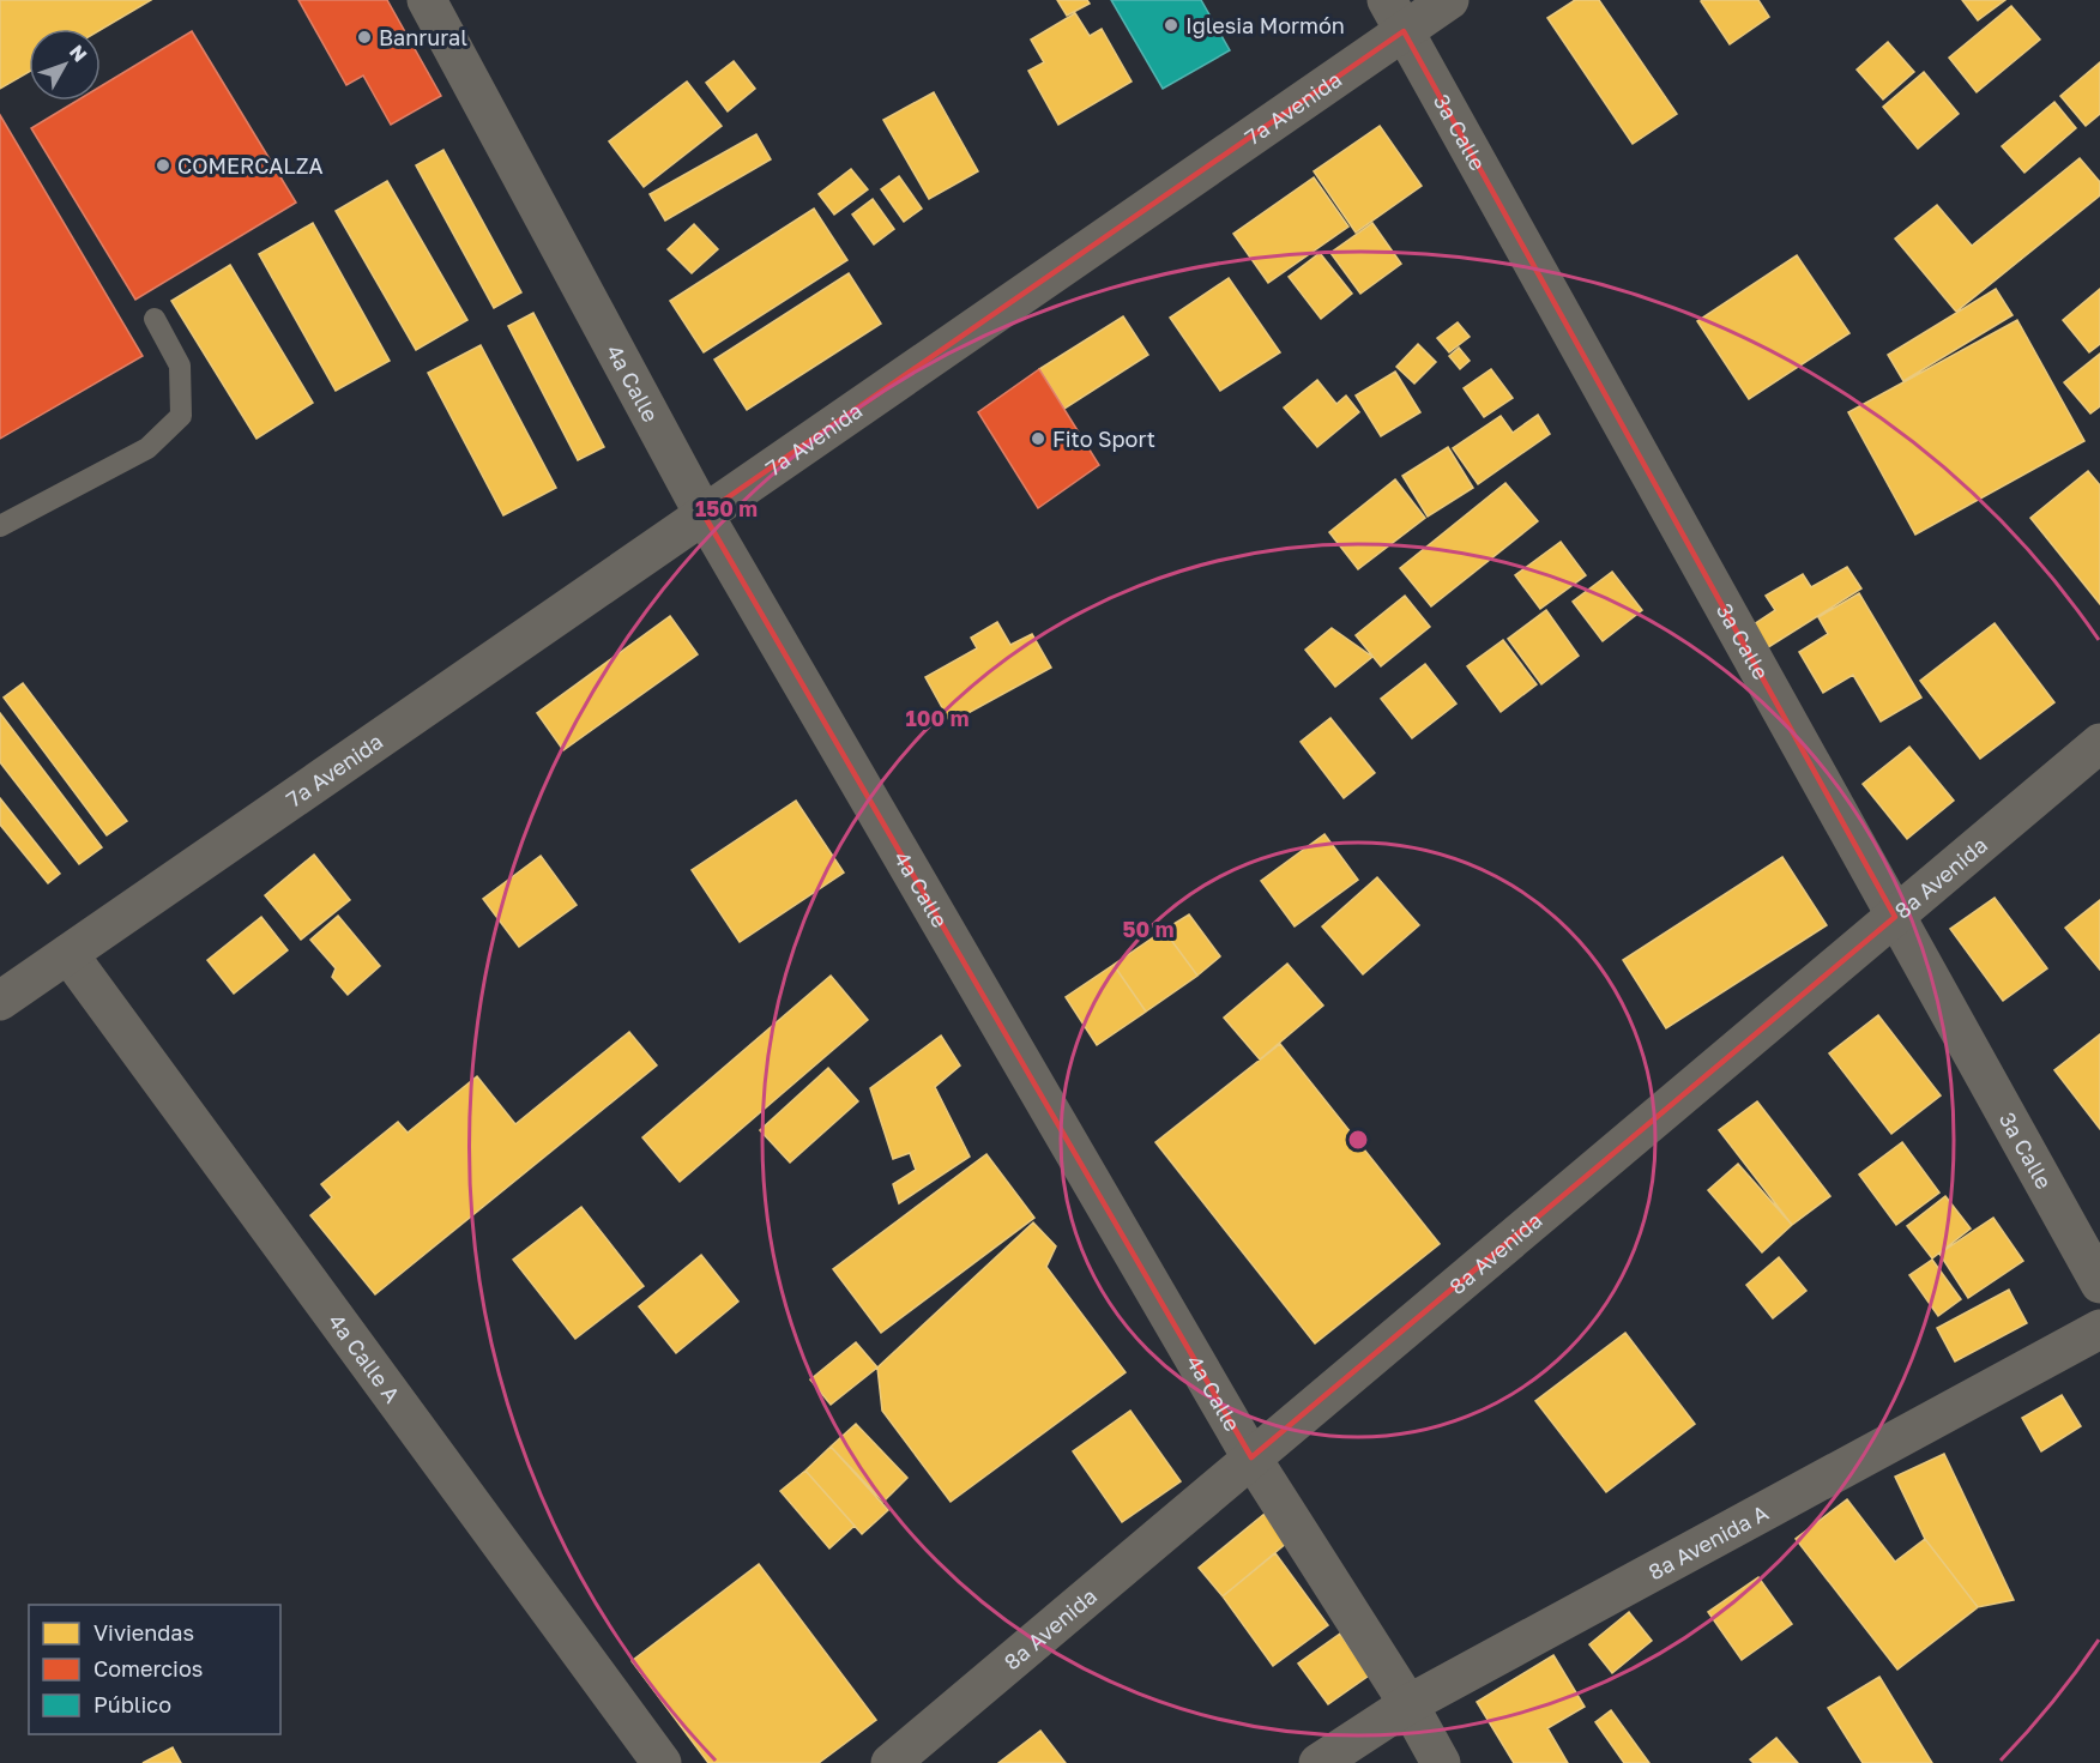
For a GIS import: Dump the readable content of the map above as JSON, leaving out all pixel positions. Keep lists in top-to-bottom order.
{
  "streets": {
    "street": [
      "7a Avenida",
      "3a Calle",
      "4a Calle",
      "8a Avenida",
      "4a Calle A",
      "8a Avenida A"
    ]
  },
  "crossings": [
    ["7a Avenida", "3a Calle"],
    ["7a Avenida", "4a Calle"],
    ["7a Avenida", "4a Calle A"],
    ["3a Calle", "8a Avenida"],
    ["4a Calle", "8a Avenida"],
    ["4a Calle", "8a Avenida A"]
  ],
  "places": [
    "Iglesia Mormón",
    "Banrural",
    "COMERCALZA",
    "Fito Sport"
  ],
  "legend": ["Viviendas", "Comercios", "Público"],
  "north": "top right",
  "rings": ["150 m", "100 m", "50 m"]
}
